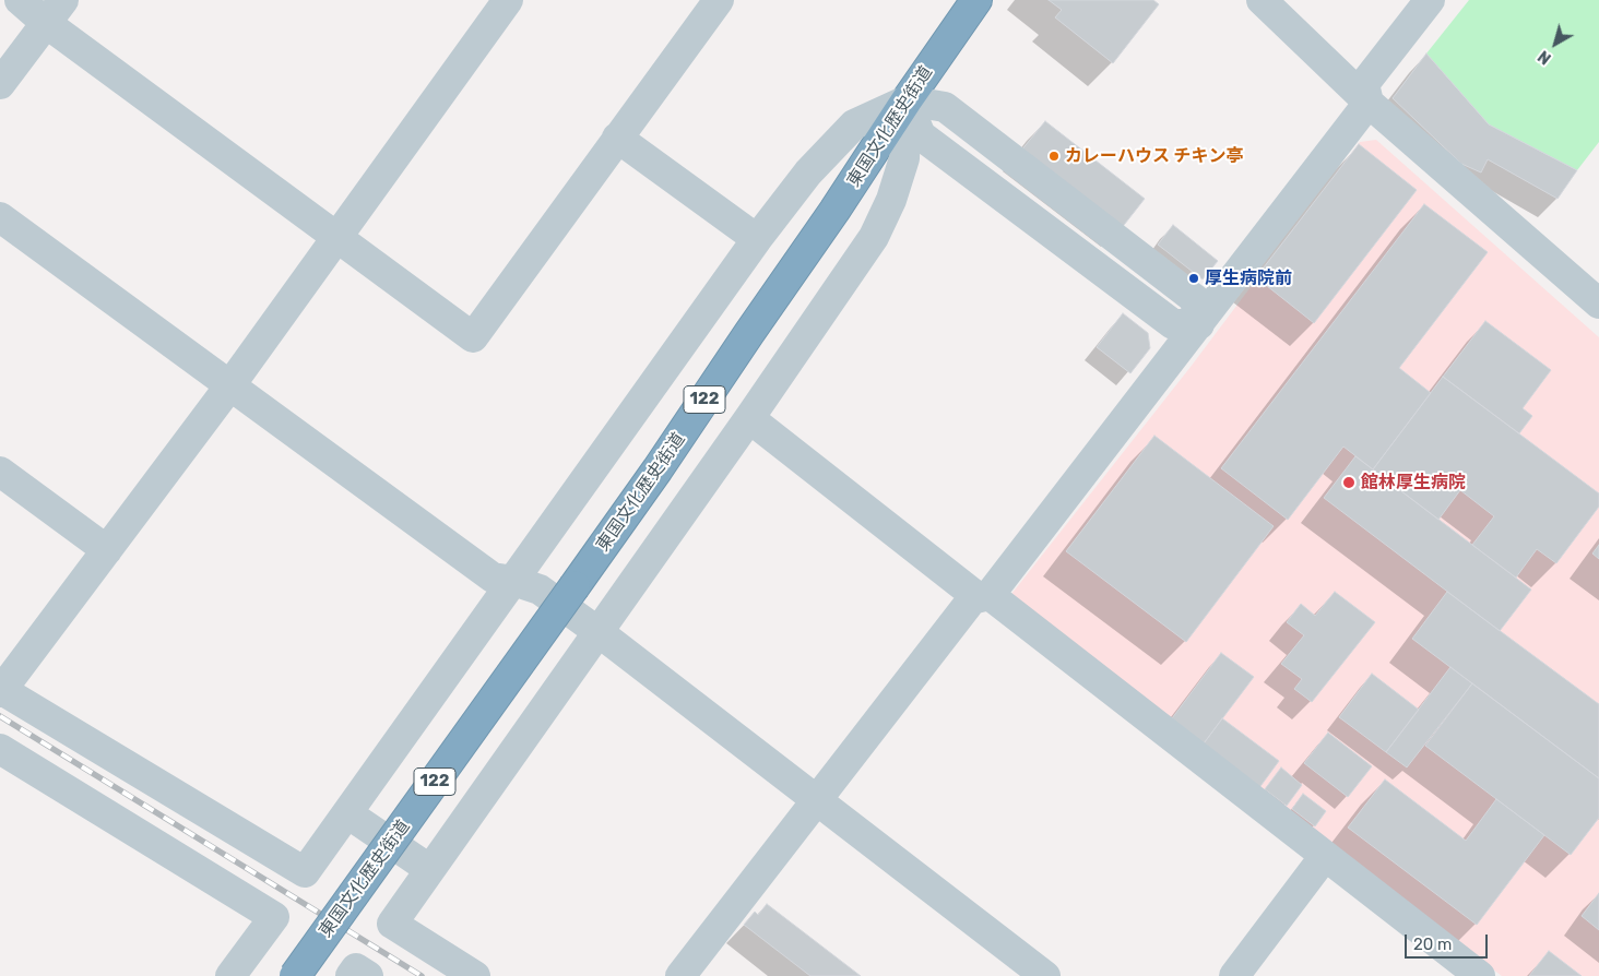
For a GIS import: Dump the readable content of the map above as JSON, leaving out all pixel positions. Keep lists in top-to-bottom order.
{
  "streets": {
    "highway": ["東国文化歴史街道", "122"]
  },
  "places": ["カレーハウス チキン亭", "厚生病院前", "館林厚生病院"],
  "scale_bar": "20 m",
  "north": "bottom left"
}
